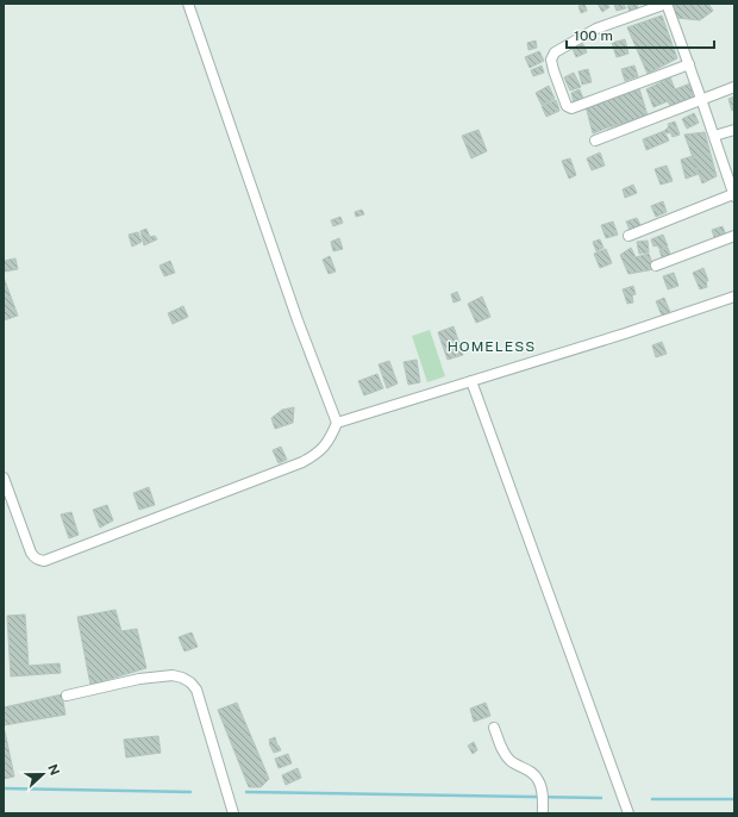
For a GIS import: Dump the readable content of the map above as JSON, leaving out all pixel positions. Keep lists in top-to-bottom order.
{
  "districts": ["HOMELESS"],
  "scale_bar": "100 m",
  "north": "right"
}
